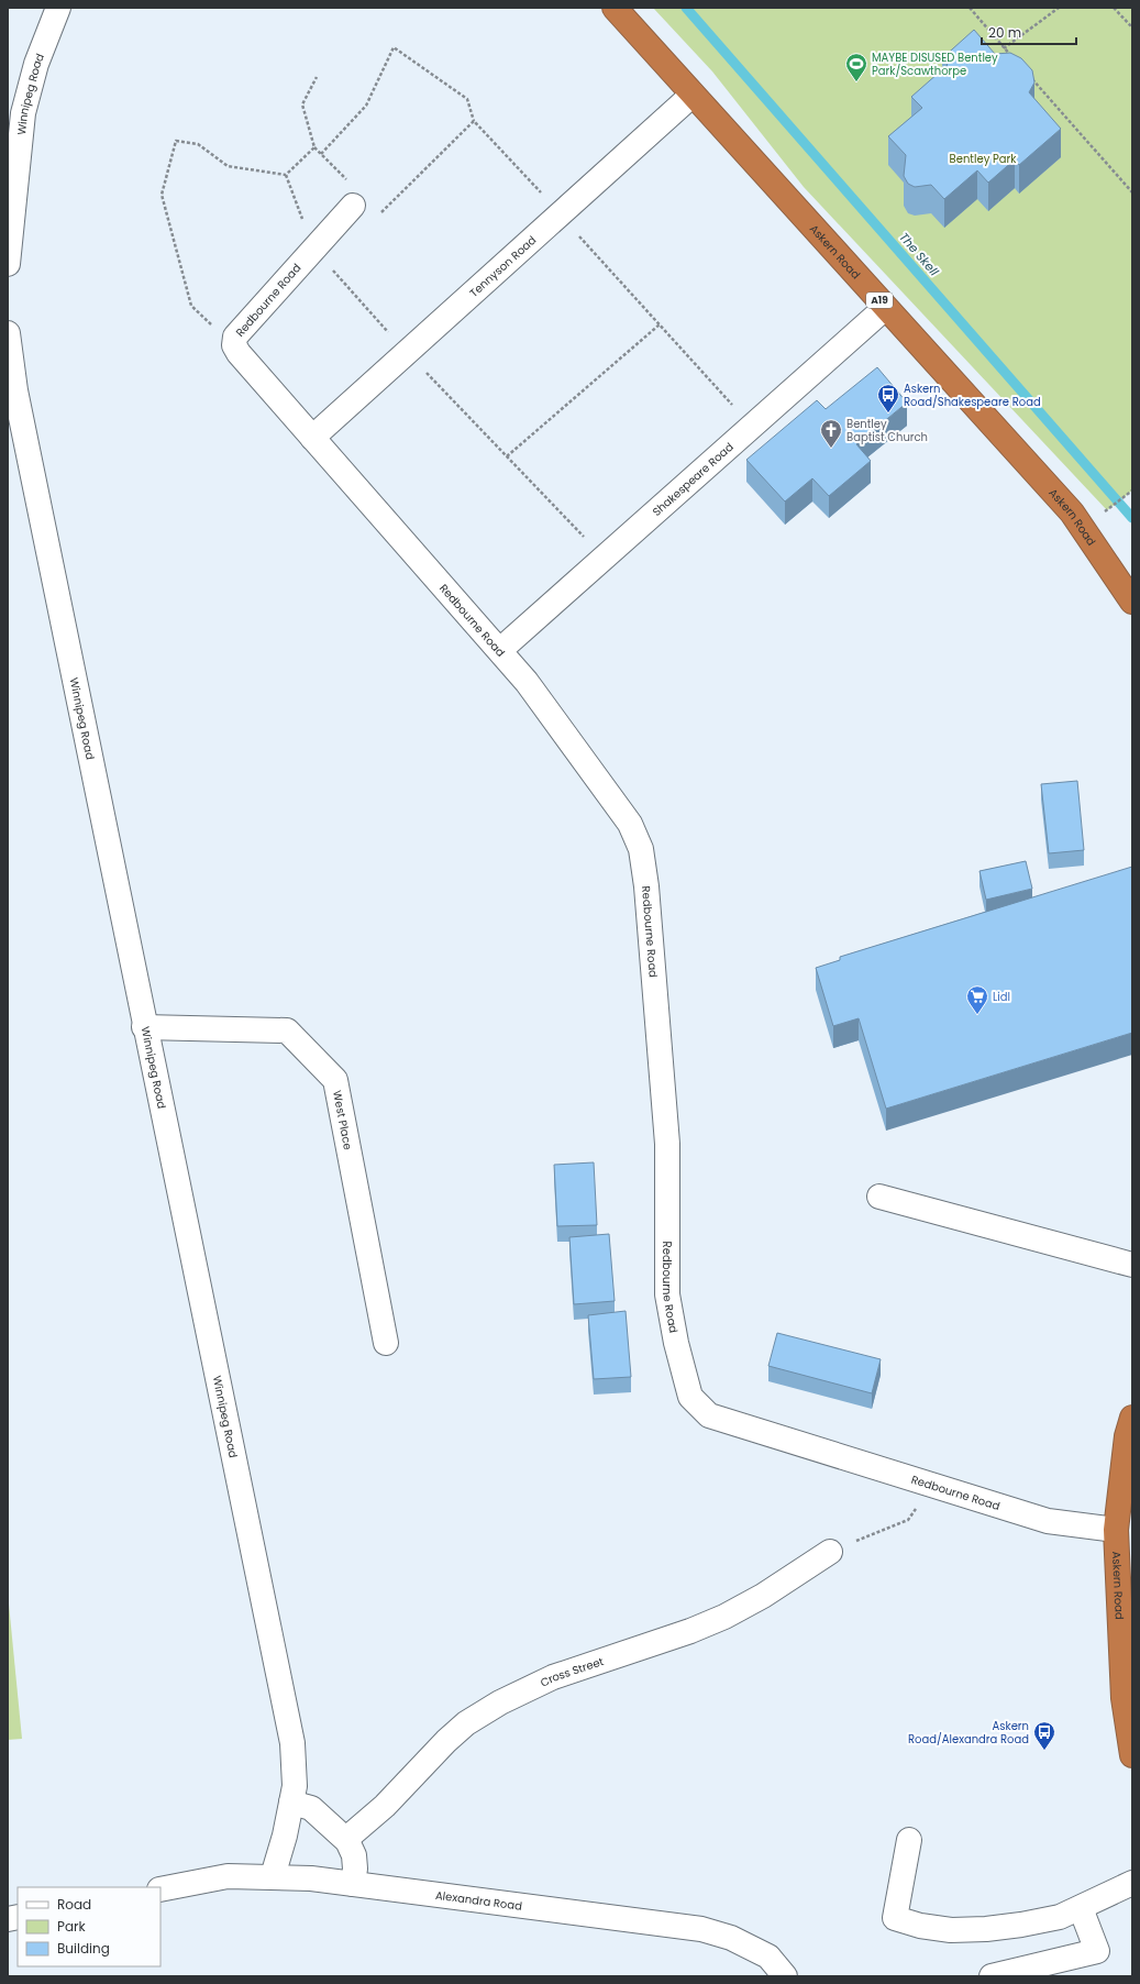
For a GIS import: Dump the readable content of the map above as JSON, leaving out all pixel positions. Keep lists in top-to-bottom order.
{
  "streets": {
    "highway": ["Askern Road", "A19"],
    "street": [
      "Winnipeg Road",
      "Tennyson Road",
      "Redbourne Road",
      "Shakespeare Road",
      "West Place",
      "Cross Street",
      "Alexandra Road"
    ]
  },
  "crossings": [
    ["Winnipeg Road", "West Place"],
    ["Winnipeg Road", "Alexandra Road"],
    ["Askern Road", "Tennyson Road"],
    ["Askern Road", "Redbourne Road"],
    ["Askern Road", "Shakespeare Road"],
    ["Tennyson Road", "Redbourne Road"],
    ["Redbourne Road", "Shakespeare Road"]
  ],
  "water": ["The Skell"],
  "parks": ["Bentley Park"],
  "places": {
    "sports": ["MAYBE DISUSED Bentley Park/Scawthorpe"],
    "bus stop": ["Askern Road/Shakespeare Road", "Askern Road/Alexandra Road"],
    "church": ["Bentley Baptist Church"],
    "supermarket": ["Lidl"]
  },
  "legend": ["Road", "Park", "Building"],
  "scale_bar": "20 m"
}
